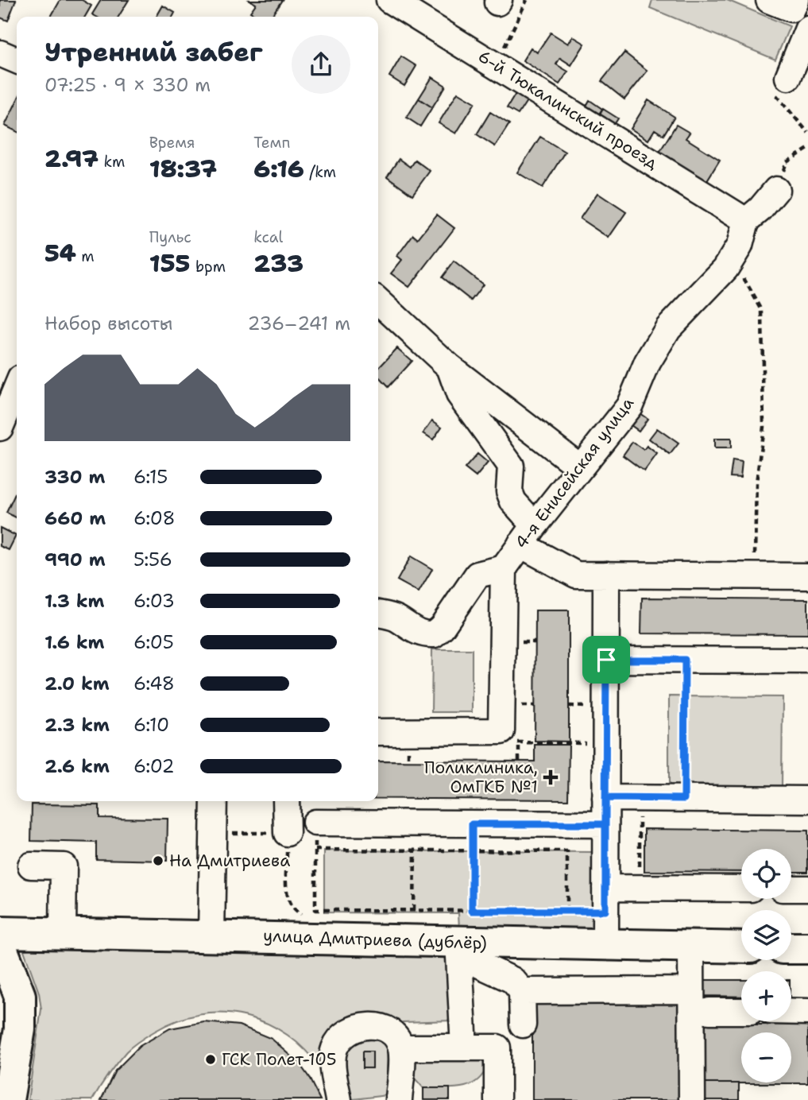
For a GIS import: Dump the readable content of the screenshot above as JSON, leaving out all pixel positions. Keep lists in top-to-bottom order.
{
  "streets": {
    "main road": ["улица Дмитриева (дублёр)"],
    "street": ["6-й Тюкалинский проезд", "4-я Енисейская улица"]
  },
  "crossings": [
    ["6-й Тюкалинский проезд", "4-я Енисейская улица"]
  ],
  "places": {
    "health": ["Поликлиника, ОмГКБ №1"],
    "other": ["На Дмитриева", "ГСК Полет-105"]
  },
  "page": {
    "heading": ["Утренний забег", "07:25 · 9 × 330 m"],
    "stats": [
      ["2.97 km"],
      ["Время", "18:37"],
      ["Темп", "6:16 /km"],
      ["54 m"],
      ["Пульс", "155 bpm"],
      ["kcal", "233"]
    ],
    "chart": ["Набор высоты", "236–241 m"],
    "list": [
      {
        "name": "330 m",
        "note": "6:15"
      },
      {
        "name": "660 m",
        "note": "6:08"
      },
      {
        "name": "990 m",
        "note": "5:56"
      },
      {
        "name": "1.3 km",
        "note": "6:03"
      },
      {
        "name": "1.6 km",
        "note": "6:05"
      },
      {
        "name": "2.0 km",
        "note": "6:48"
      },
      {
        "name": "2.3 km",
        "note": "6:10"
      },
      {
        "name": "2.6 km",
        "note": "6:02"
      }
    ],
    "map_buttons": ["+", "−"]
  }
}
